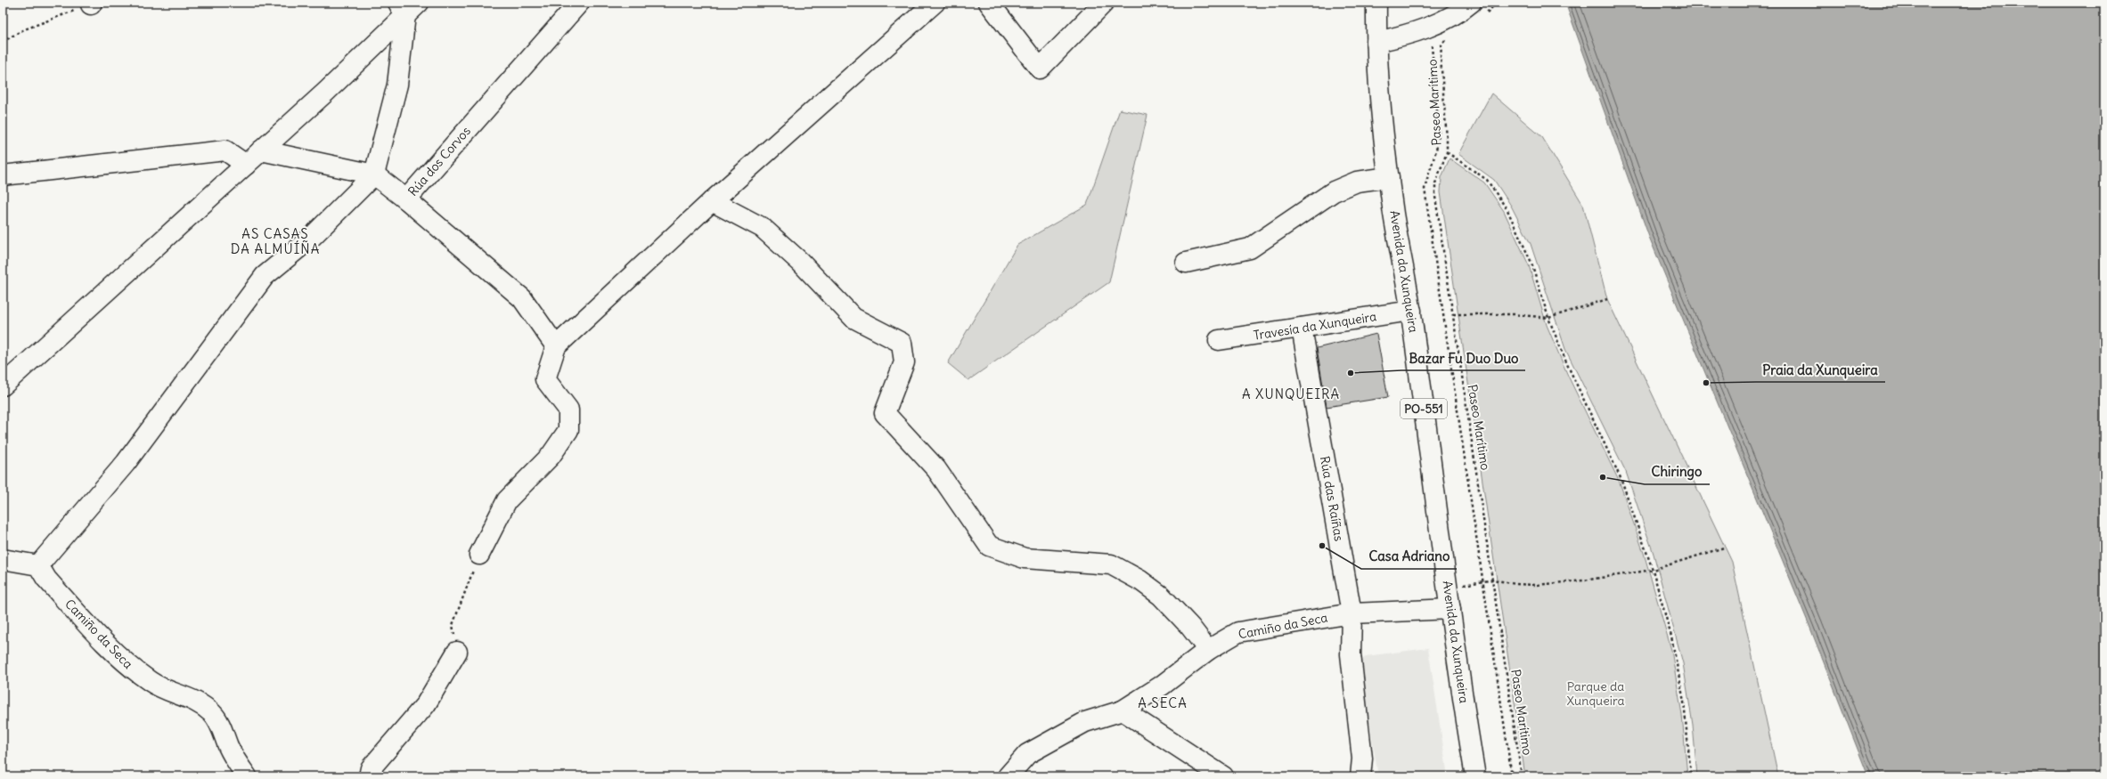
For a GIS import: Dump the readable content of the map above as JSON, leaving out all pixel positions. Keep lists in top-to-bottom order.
{
  "streets": {
    "street": [
      "Rúa dos Corvos",
      "Avenida da Xunqueira",
      "Travesía da Xunqueira",
      "PO-551",
      "Rúa das Raíñas",
      "Camiño da Seca"
    ],
    "path": ["Paseo Marítimo"]
  },
  "crossings": [
    ["Avenida da Xunqueira", "Travesía da Xunqueira"],
    ["Avenida da Xunqueira", "PO-551"],
    ["Avenida da Xunqueira", "Camiño da Seca"],
    ["Travesía da Xunqueira", "Rúa das Raíñas"],
    ["Rúa das Raíñas", "Camiño da Seca"]
  ],
  "districts": ["AS CASAS DA ALMUÍÑA", "A XUNQUEIRA", "A SECA"],
  "parks": ["Parque da Xunqueira"],
  "places": [
    "Bazar Fu Duo Duo",
    "Praia da Xunqueira",
    "Chiringo",
    "Casa Adriano"
  ]
}
